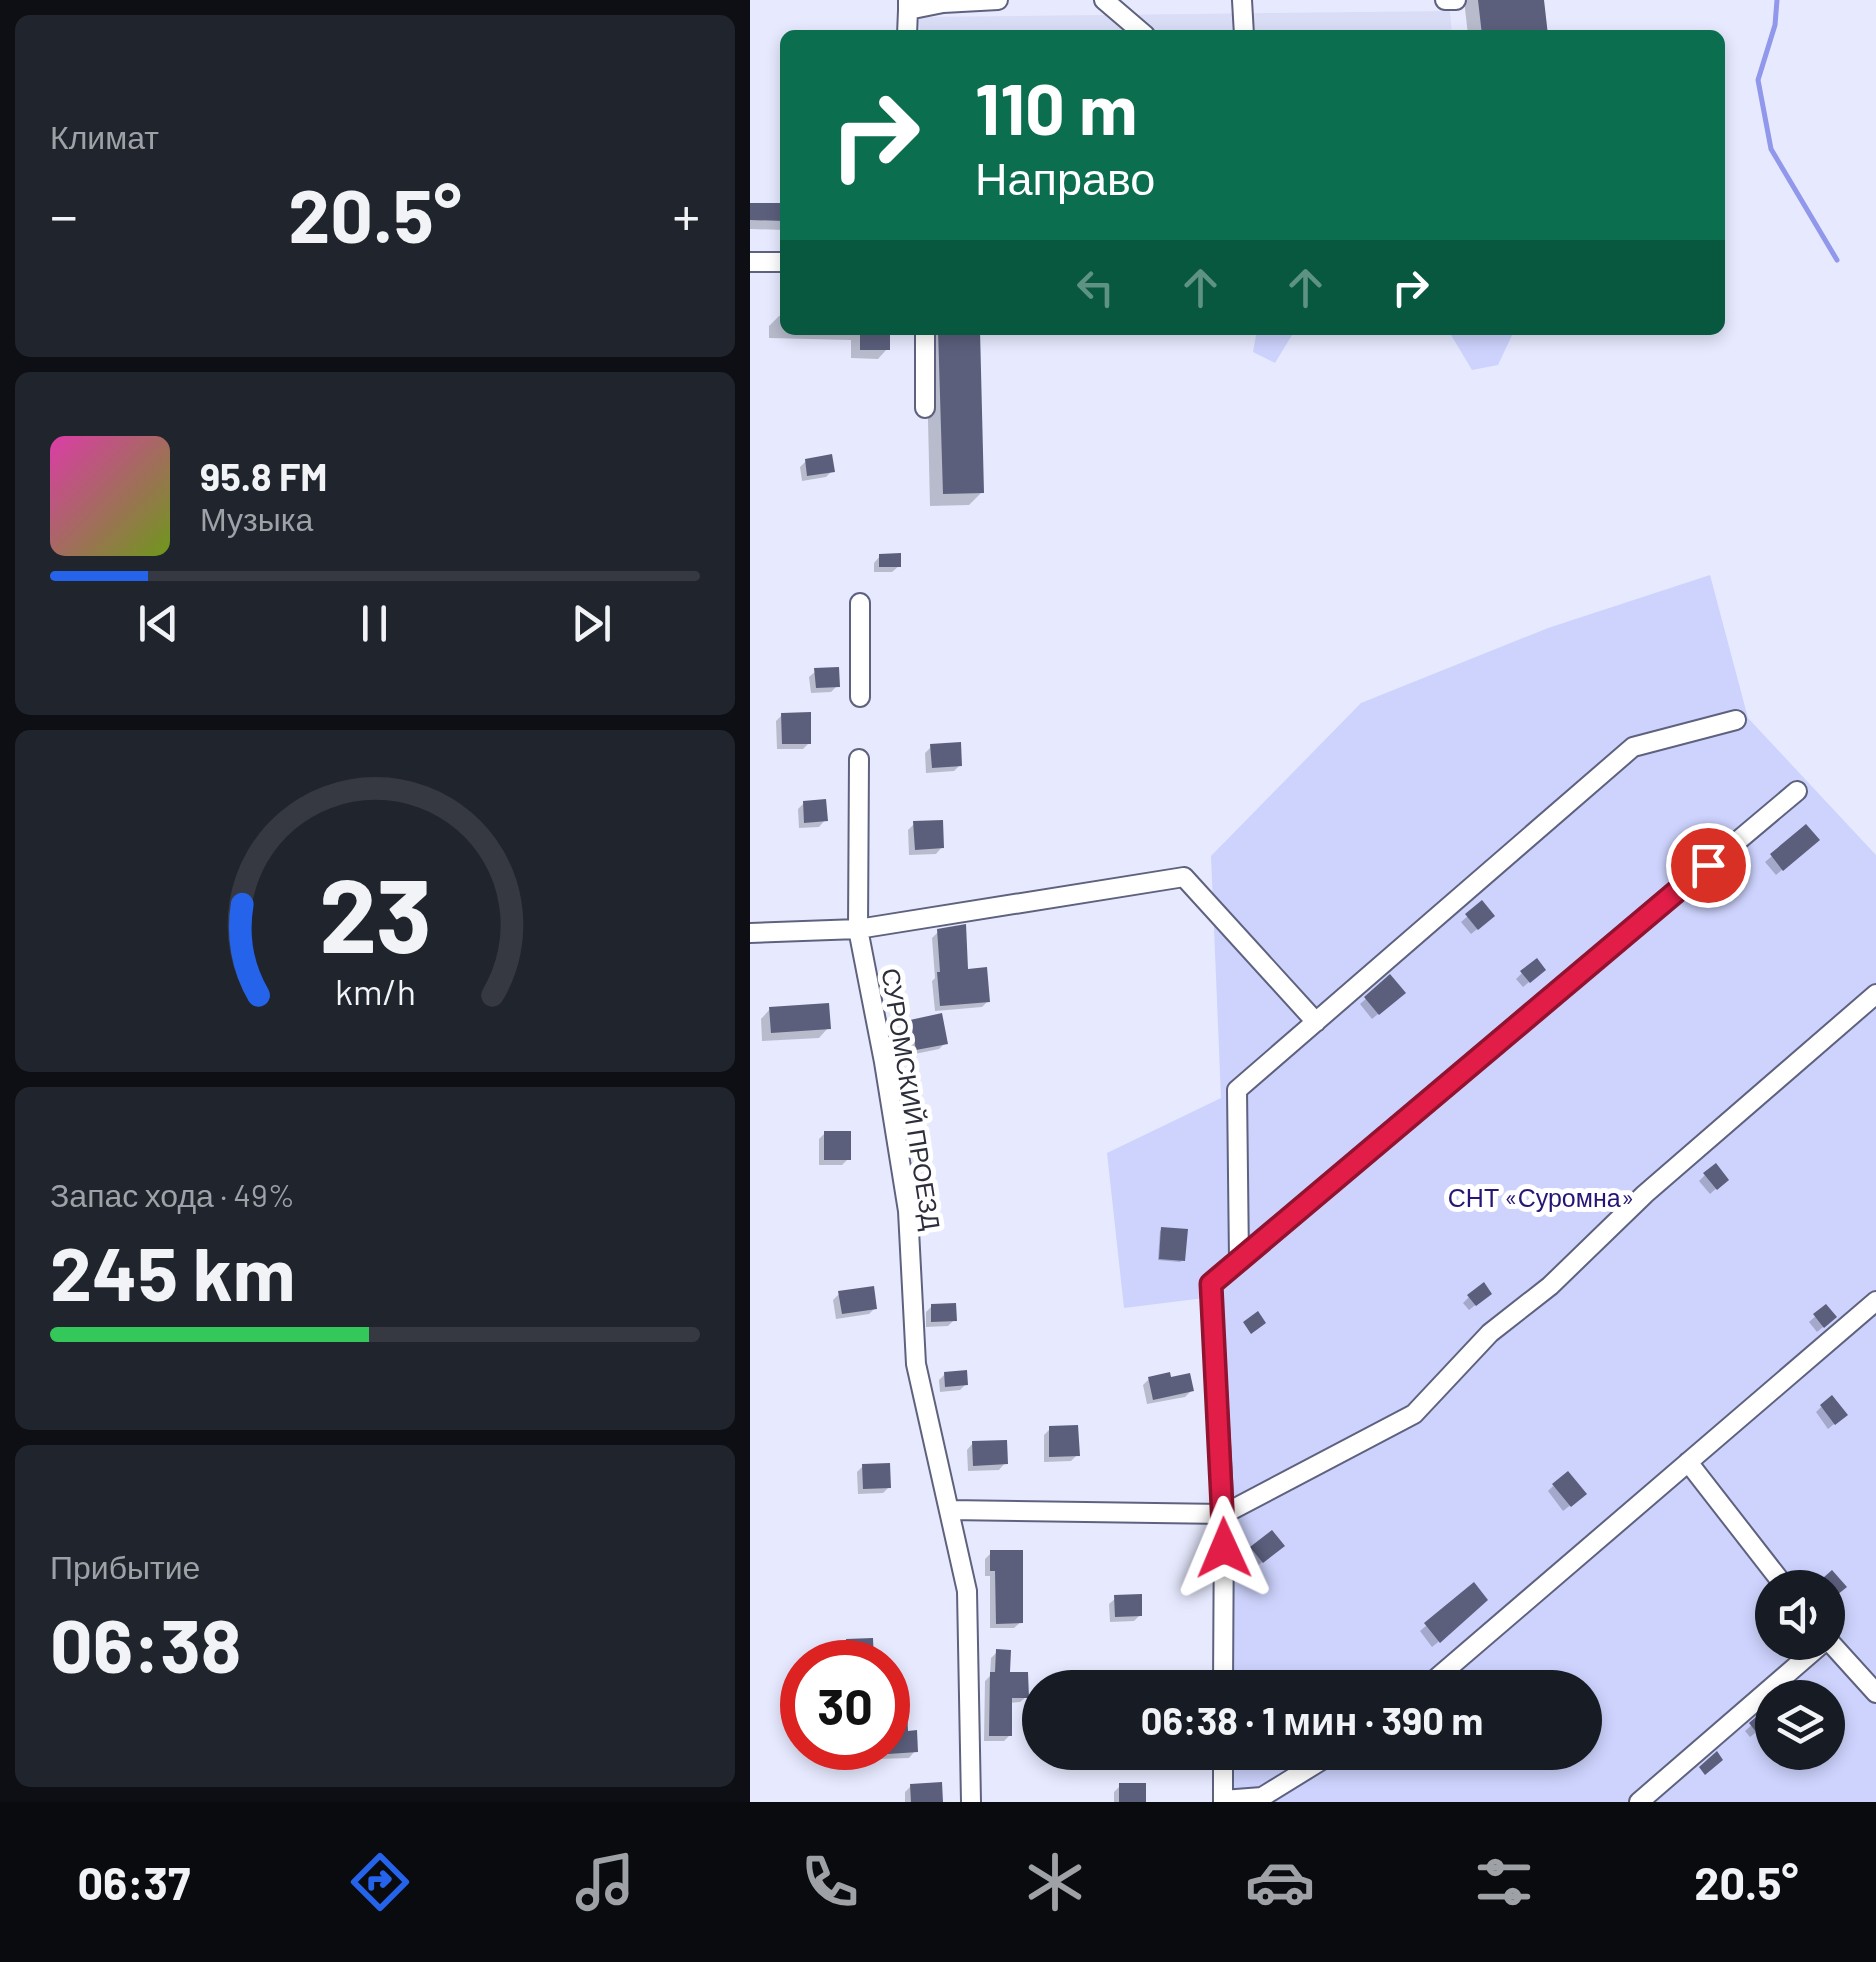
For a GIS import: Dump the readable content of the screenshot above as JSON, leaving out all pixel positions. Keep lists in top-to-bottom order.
{
  "streets": {
    "street": ["СУРОМСКИЙ ПРОЕЗД"]
  },
  "parks": ["СНТ «Суромна»"],
  "page": {
    "tile": [
      "Климат",
      ["Запас хода · 49%", "245 km"],
      ["Прибытие", "06:38"]
    ],
    "turn": ["110 m", "Направо"],
    "heat": ["−", "20.5°", "+"],
    "song": ["95.8 FM", "Музыка"],
    "limit": "30",
    "trip": "06:38 · 1 мин · 390 m",
    "tabs": ["06:37", "20.5°"],
    "gauge": ["23", "km/h"]
  }
}
